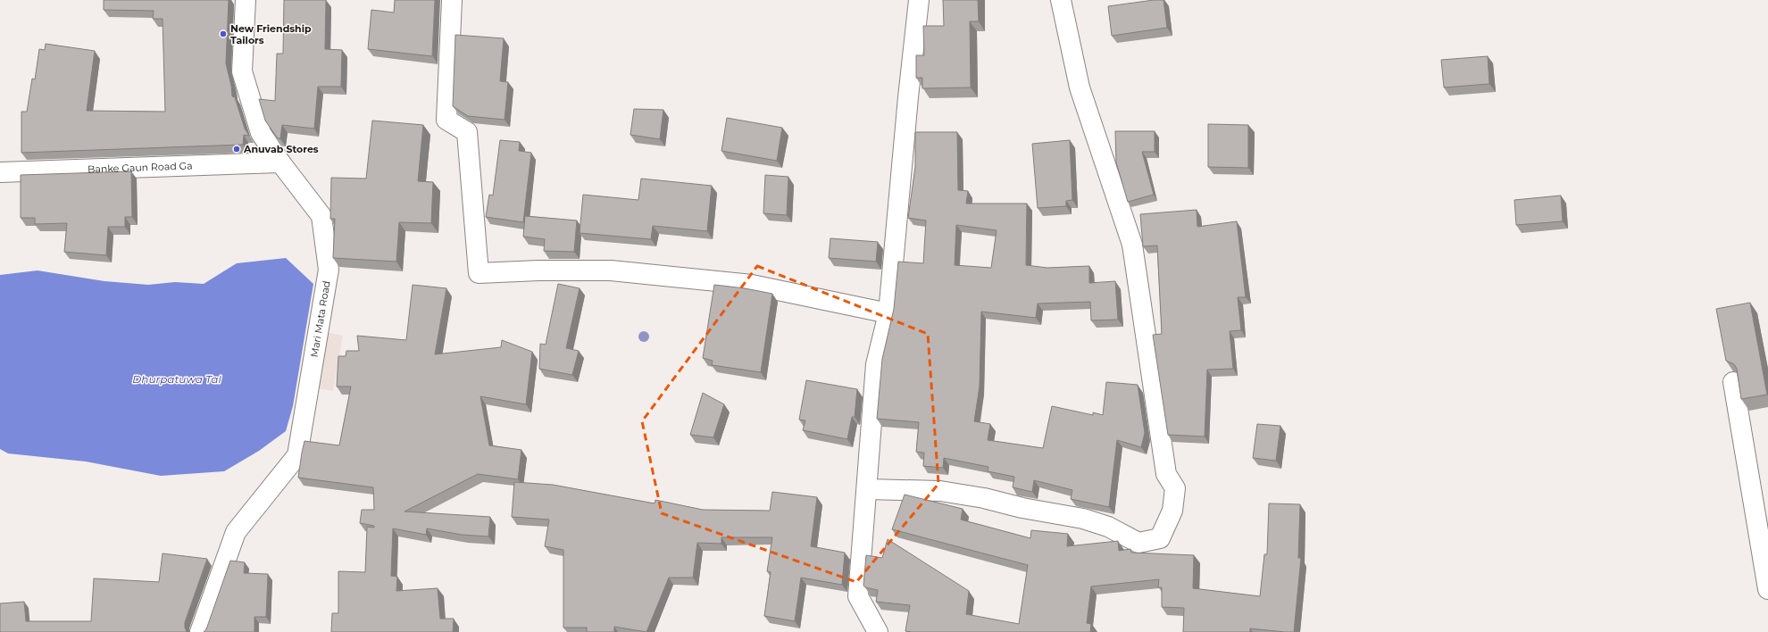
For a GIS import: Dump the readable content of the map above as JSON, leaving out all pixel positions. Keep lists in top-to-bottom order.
{
  "streets": {
    "street": ["Banke Gaun Road Ga", "Mari Mata Road"]
  },
  "crossings": [
    ["Banke Gaun Road Ga", "Mari Mata Road"]
  ],
  "water": ["Dhurpatuwa Tal"],
  "places": ["New Friendship Tailors", "Anuvab Stores"]
}
